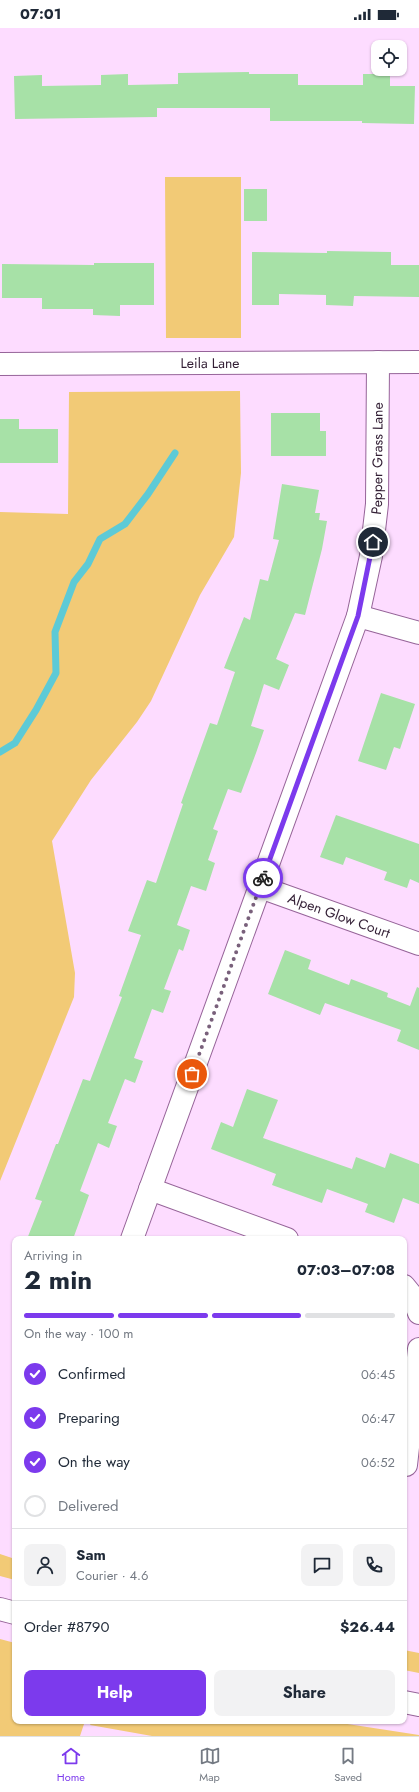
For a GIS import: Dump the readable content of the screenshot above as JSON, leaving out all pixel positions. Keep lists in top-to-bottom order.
{
  "streets": {
    "street": ["Leila Lane", "Pepper Grass Lane", "Alpen Glow Court"]
  },
  "crossings": [
    ["Leila Lane", "Pepper Grass Lane"],
    ["Pepper Grass Lane", "Alpen Glow Court"]
  ],
  "page": {
    "status": "07:01",
    "heading": ["2 min", "Arriving in", "07:03–07:08"],
    "panel": [
      "Sam",
      "Courier · 4.6",
      "Order #8790",
      "$26.44"
    ],
    "bar": "On the way · 100 m",
    "list": [
      ["Confirmed", "06:45"],
      ["Preparing", "06:47"],
      ["On the way", "06:52"],
      "Delivered"
    ],
    "buttons": ["Help", "Share"],
    "tabs": ["Home", "Map", "Saved"]
  }
}
